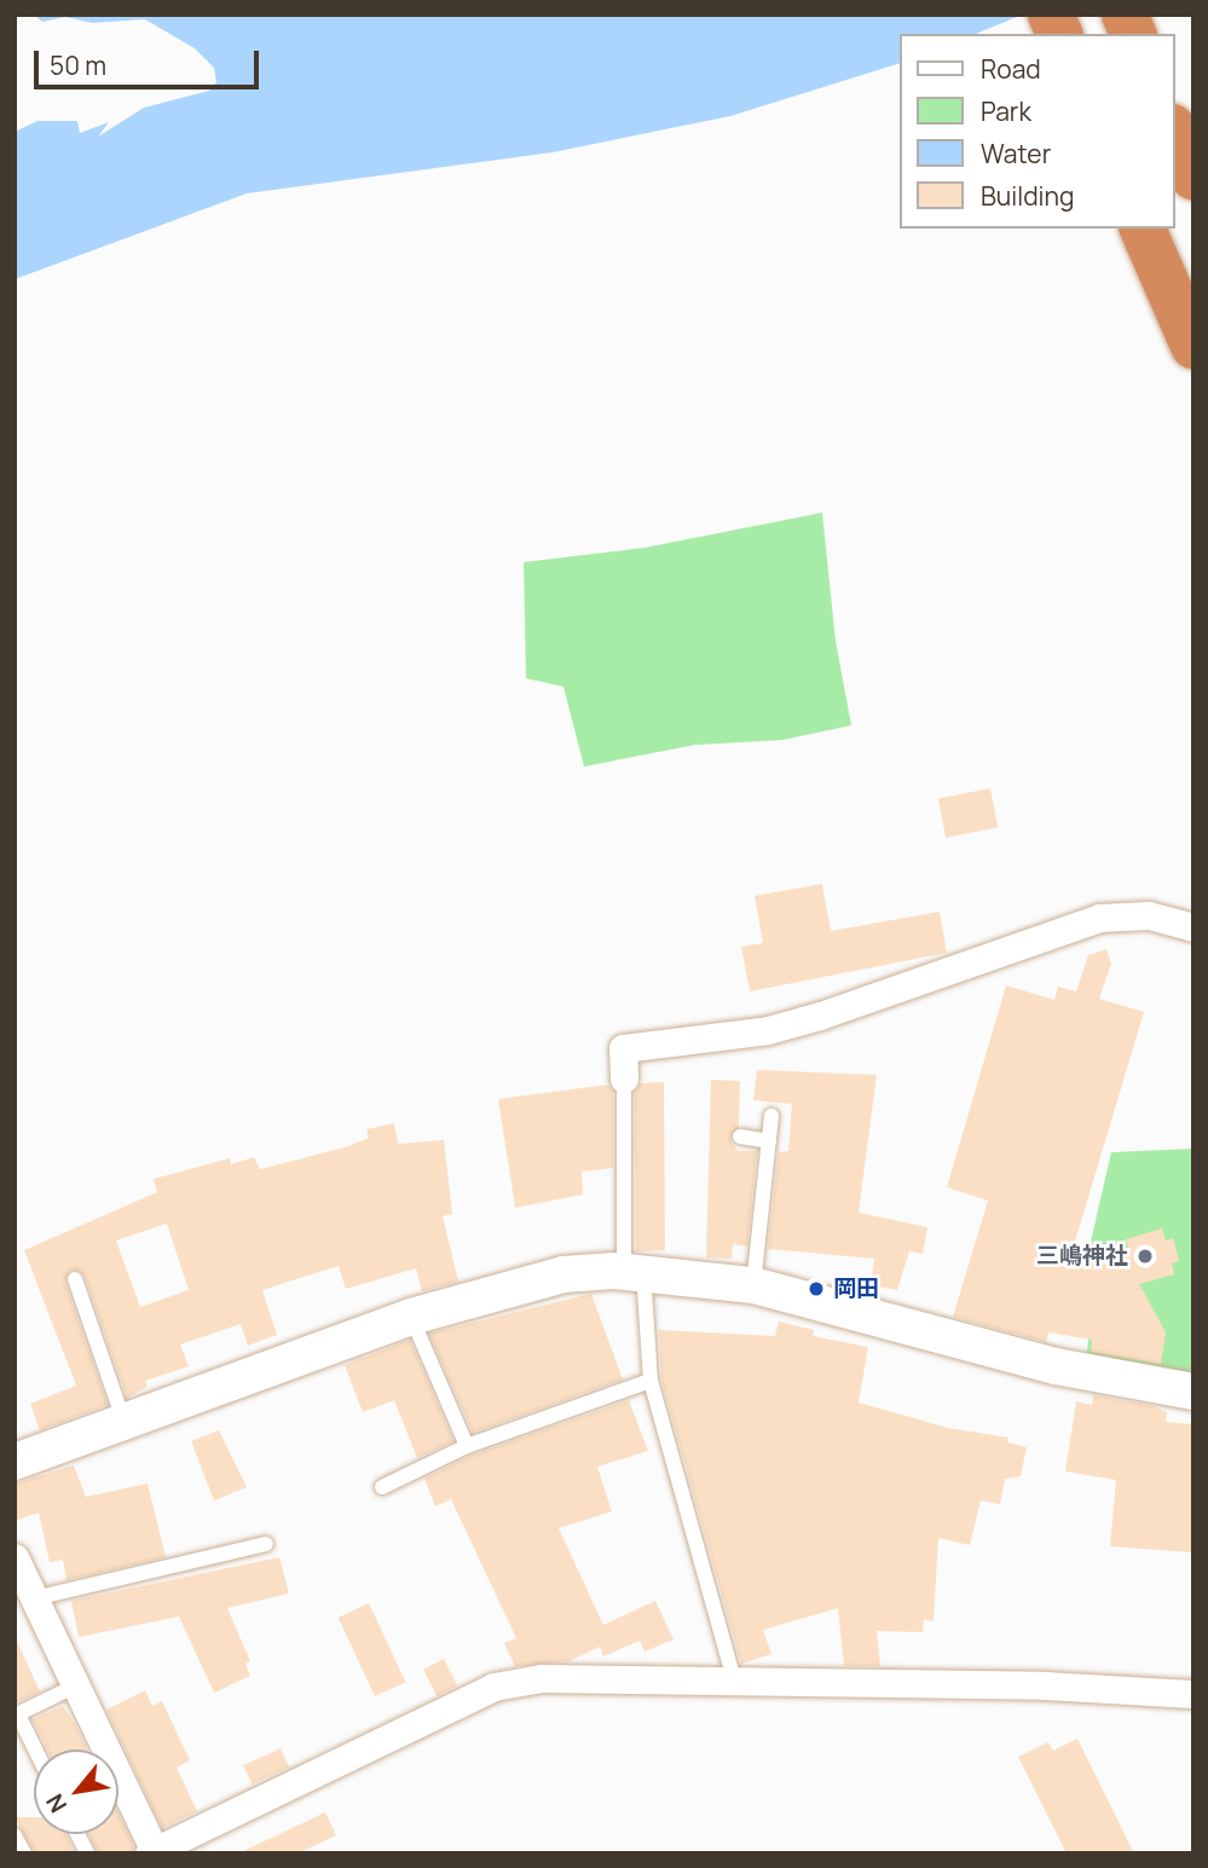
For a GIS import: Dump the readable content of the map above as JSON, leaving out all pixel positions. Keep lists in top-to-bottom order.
{
  "places": ["三嶋神社", "岡田"],
  "legend": [
    "Road",
    "Park",
    "Water",
    "Building"
  ],
  "scale_bar": "50 m",
  "north": "bottom left"
}
